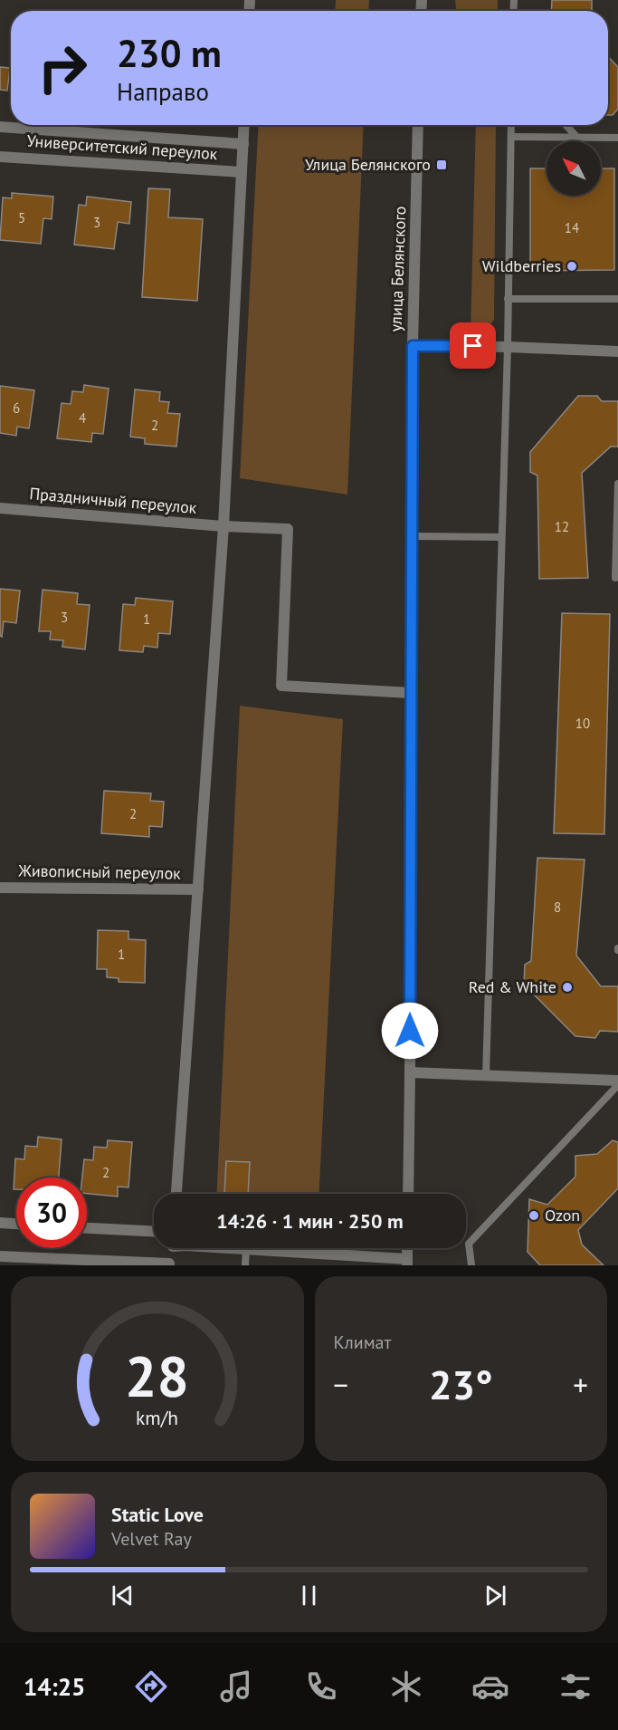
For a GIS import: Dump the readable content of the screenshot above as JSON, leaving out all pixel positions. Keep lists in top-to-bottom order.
{
  "streets": {
    "street": [
      "Университетский переулок",
      "улица Белянского",
      "Праздничный переулок",
      "Живописный переулок"
    ]
  },
  "crossings": [
    ["улица Белянского", "Праздничный переулок"]
  ],
  "places": {
    "transit": ["Улица Белянского"],
    "other": ["Wildberries", "Red & White", "Ozon"]
  },
  "house_numbers": [
    "5",
    "3",
    "14",
    "6",
    "4",
    "2",
    "12",
    "3",
    "1",
    "10",
    "2",
    "8",
    "1",
    "2"
  ],
  "north": "top left",
  "page": {
    "turn": ["230 m", "Направо"],
    "limit": "30",
    "trip": "14:26 · 1 мин · 250 m",
    "tile": "Климат",
    "heat": ["−", "23°", "+"],
    "song": ["Static Love", "Velvet Ray"],
    "tabs": "14:25",
    "gauge": ["28", "km/h"]
  }
}
